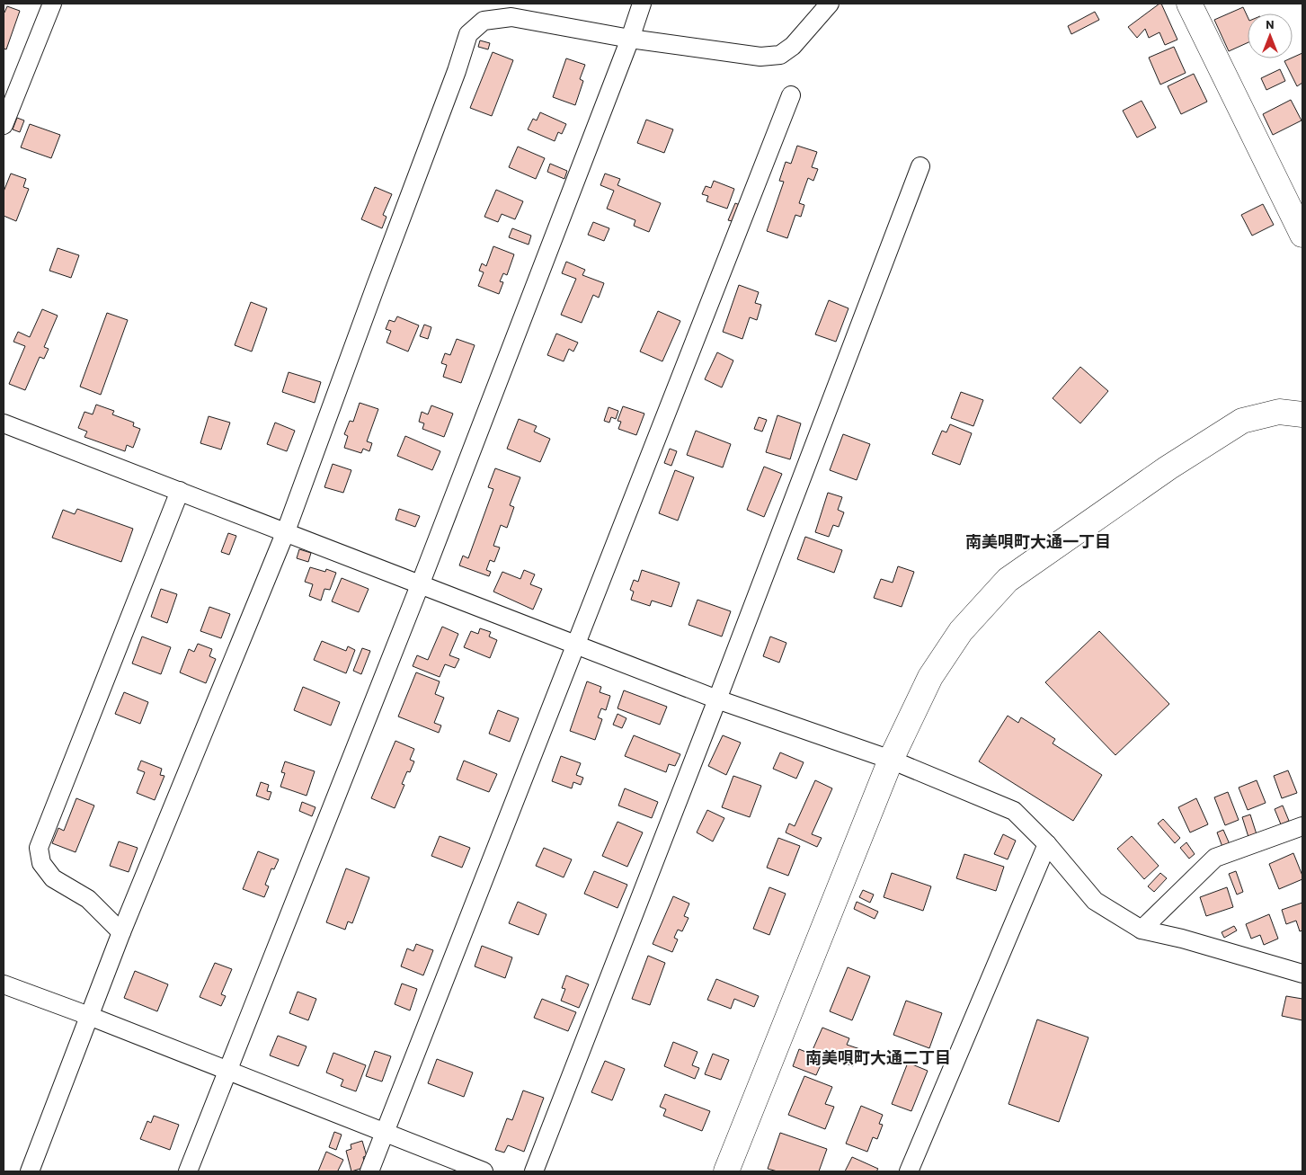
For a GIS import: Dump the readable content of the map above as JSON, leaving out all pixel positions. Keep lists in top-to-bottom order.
{
  "districts": ["南美唄町大通一丁目", "南美唄町大通二丁目"],
  "north": "top"
}
